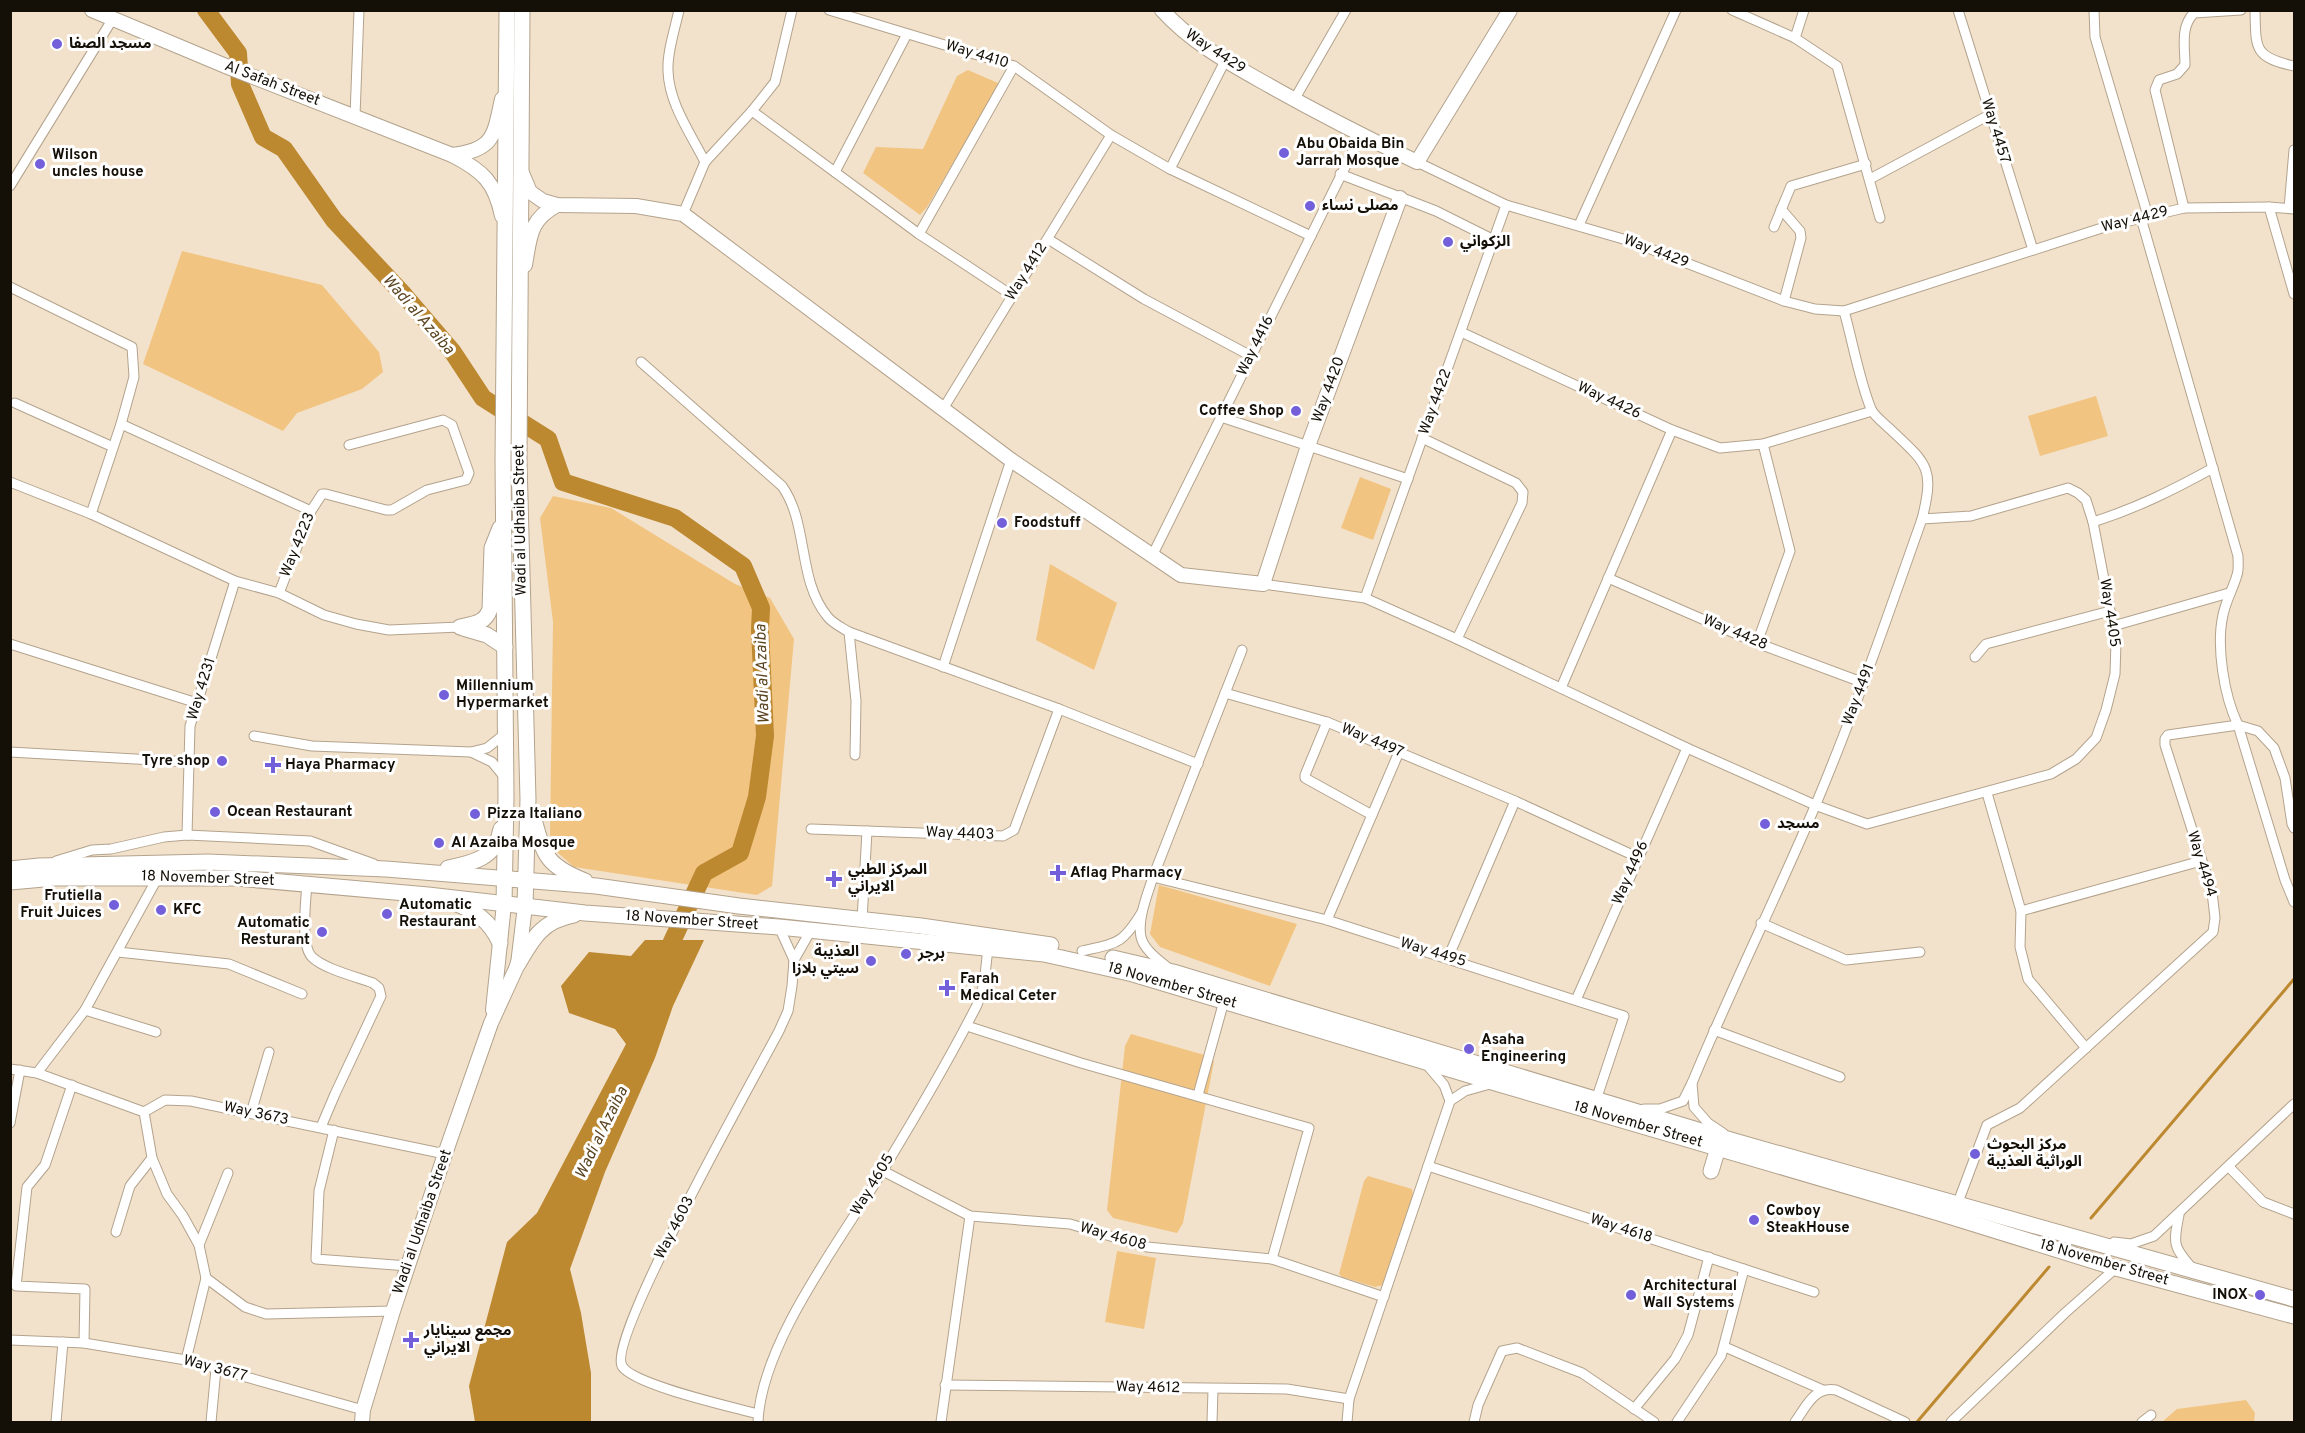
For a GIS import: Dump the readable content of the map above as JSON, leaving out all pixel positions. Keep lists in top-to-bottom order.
{
  "streets": {
    "main road": ["Wadi al Udhaiba Street", "18 November Street"],
    "street": [
      "Way 4429",
      "Way 4410",
      "Al Safah Street",
      "Way 4457",
      "Way 4412",
      "Way 4416",
      "Way 4420",
      "Way 4426",
      "Way 4422",
      "Way 4223",
      "Way 4405",
      "Way 4428",
      "Way 4231",
      "Way 4491",
      "Way 4497",
      "Way 4403",
      "Way 4494",
      "Way 4496",
      "Way 4495",
      "Way 3673",
      "Way 4605",
      "Way 4603",
      "Way 4618",
      "Way 4608",
      "Way 3677",
      "Way 4612"
    ]
  },
  "crossings": [
    ["Way 4429", "Way 4457"],
    ["Way 4429", "Way 4416"],
    ["Way 4429", "Way 4422"],
    ["Way 4429", "Way 4491"],
    ["Way 4410", "Way 4412"],
    ["Way 4410", "Way 4416"],
    ["Al Safah Street", "Wadi al Udhaiba Street"],
    ["Way 4420", "Way 4405"],
    ["Way 4426", "Way 4422"],
    ["Way 4426", "Way 4491"],
    ["Way 4422", "Way 4405"],
    ["Wadi al Udhaiba Street", "18 November Street"],
    ["Wadi al Udhaiba Street", "Way 3673"],
    ["Wadi al Udhaiba Street", "Way 3677"],
    ["Way 4223", "Way 4231"],
    ["Way 4405", "Way 4491"],
    ["Way 4405", "Way 4496"],
    ["Way 4428", "Way 4491"],
    ["Way 4491", "18 November Street"],
    ["Way 4497", "Way 4496"],
    ["Way 4494", "18 November Street"],
    ["Way 4496", "Way 4495"],
    ["18 November Street", "Way 4495"],
    ["18 November Street", "Way 4605"],
    ["18 November Street", "Way 4603"],
    ["Way 4605", "Way 4603"],
    ["Way 4605", "Way 4608"]
  ],
  "water": ["Wadi al Azaiba"],
  "places": {
    "other": [
      "مسجد الصفا",
      "Abu Obaida Bin Jarrah Mosque",
      "Wilson uncles house",
      "مصلى نساء",
      "الزكواني",
      "Coffee Shop",
      "Foodstuff",
      "Millennium Hypermarket",
      "Tyre shop",
      "Ocean Restaurant",
      "Pizza Italiano",
      "مسجد",
      "Al Azaiba Mosque",
      "Frutiella Fruit Juices",
      "KFC",
      "Automatic Restaurant",
      "Automatic Resturant",
      "برجر",
      "العذيبة سيتي بلازا",
      "Asaha Engineering",
      "مركز البحوث الوراثية العذيبة",
      "Cowboy SteakHouse",
      "Architectural Wall Systems",
      "INOX"
    ],
    "health": [
      "Haya Pharmacy",
      "Aflag Pharmacy",
      "المركز الطبي الايراني",
      "Farah Medical Ceter",
      "مجمع سينايار الايراني"
    ]
  }
}
